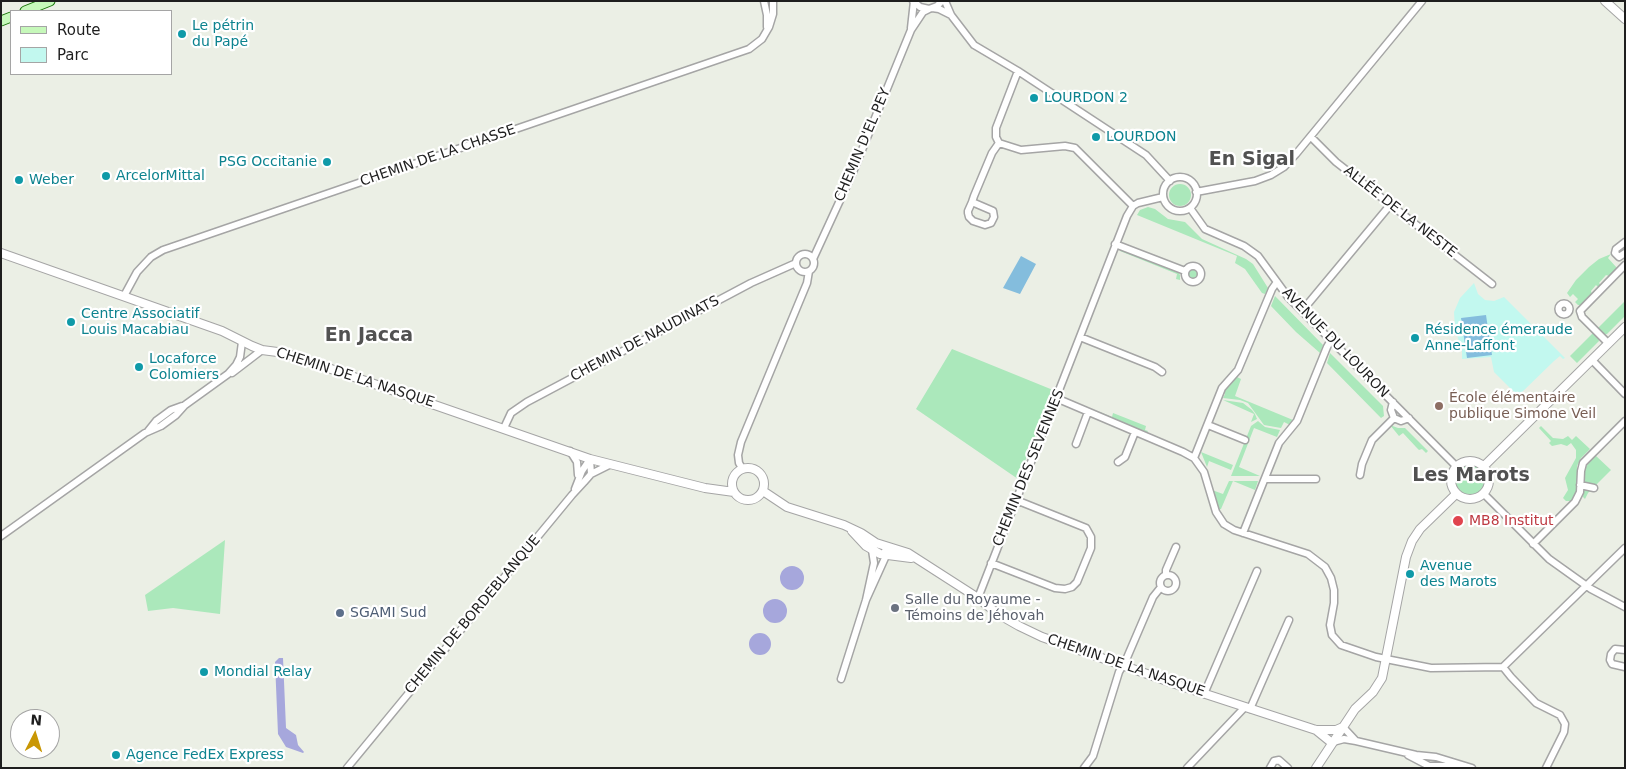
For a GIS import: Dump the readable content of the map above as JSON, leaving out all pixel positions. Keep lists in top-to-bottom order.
{
  "streets": {
    "street": [
      "CHEMIN D'EL PEY",
      "CHEMIN DE LA CHASSE",
      "ALLÉE DE LA NESTE",
      "CHEMIN DE NAUDINATS",
      "AVENUE DU LOURON",
      "CHEMIN DE LA NASQUE",
      "CHEMIN DES SEVENNES",
      "CHEMIN DE BORDEBLANQUE"
    ]
  },
  "crossings": [
    ["CHEMIN D'EL PEY", "CHEMIN DE NAUDINATS"],
    ["CHEMIN DE LA CHASSE", "CHEMIN DE LA NASQUE"],
    ["CHEMIN DE NAUDINATS", "CHEMIN DE LA NASQUE"],
    ["CHEMIN DE LA NASQUE", "CHEMIN DES SEVENNES"]
  ],
  "districts": ["En Sigal", "En Jacca", "Les Marots"],
  "places": [
    "Le pétrin du Papé",
    "LOURDON 2",
    "LOURDON",
    "PSG Occitanie",
    "ArcelorMittal",
    "Weber",
    "Centre Associatif Louis Macabiau",
    "Résidence émeraude Anne-Laffont",
    "Locaforce Colomiers",
    "École élémentaire publique Simone Veil",
    "MB8 Institut",
    "Avenue des Marots",
    "Salle du Royaume - Témoins de Jéhovah",
    "SGAMI Sud",
    "Mondial Relay",
    "Agence FedEx Express"
  ],
  "legend": ["Route", "Parc"],
  "north": "top"
}
